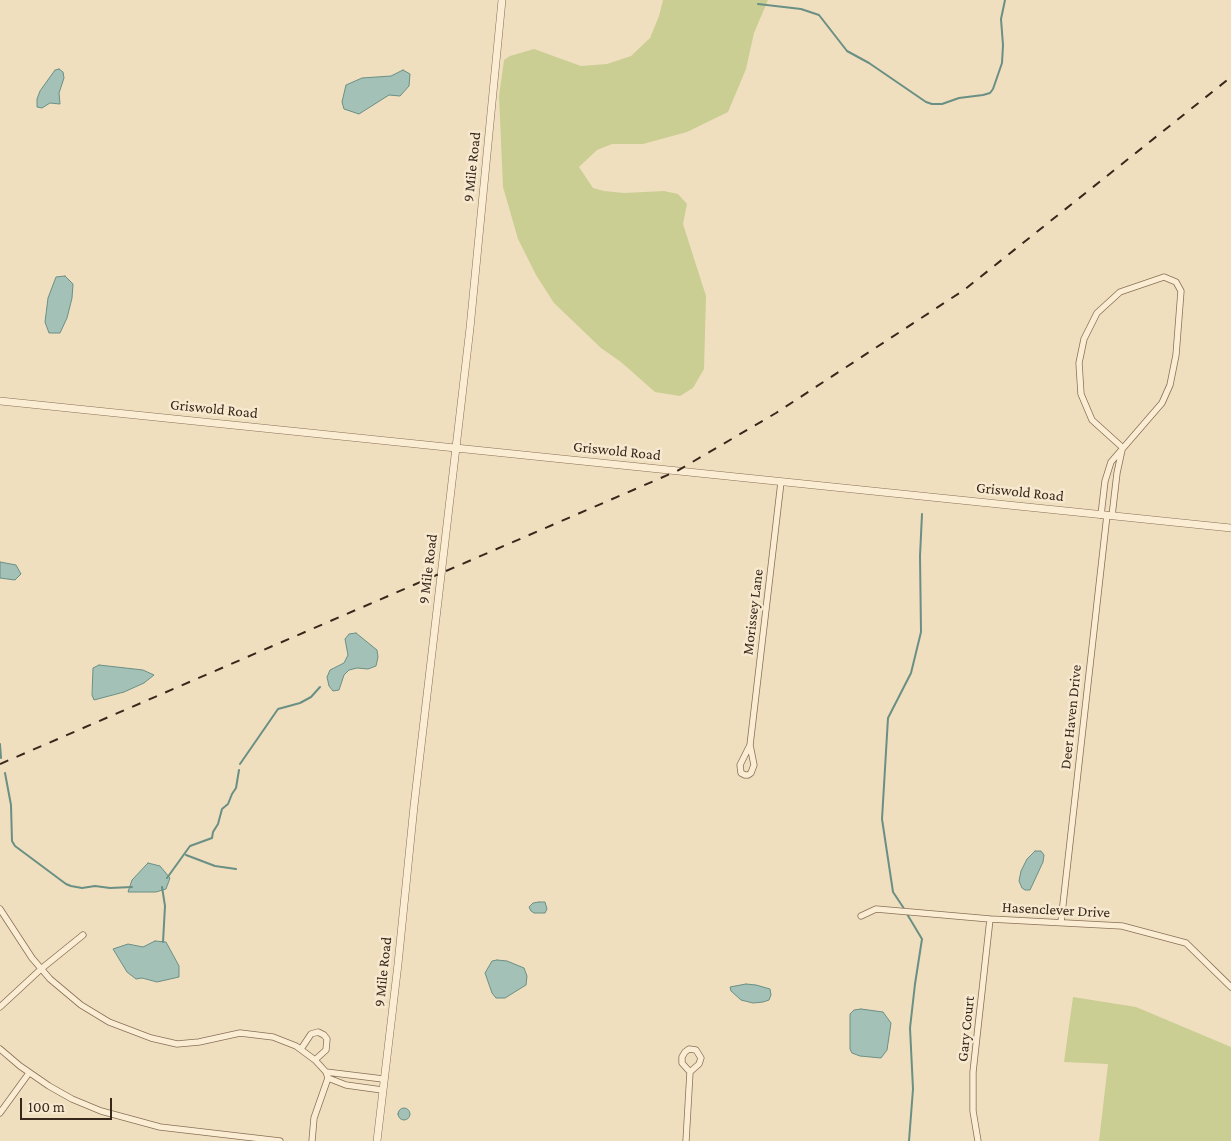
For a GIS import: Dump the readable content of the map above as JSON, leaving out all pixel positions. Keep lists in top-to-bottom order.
{
  "streets": {
    "street": [
      "9 Mile Road",
      "Griswold Road",
      "Morissey Lane",
      "Deer Haven Drive",
      "Hasenclever Drive",
      "Gary Court"
    ]
  },
  "crossings": [
    ["9 Mile Road", "Griswold Road"],
    ["Griswold Road", "Morissey Lane"],
    ["Griswold Road", "Deer Haven Drive"],
    ["Deer Haven Drive", "Hasenclever Drive"],
    ["Hasenclever Drive", "Gary Court"]
  ],
  "scale_bar": "100 m"
}
